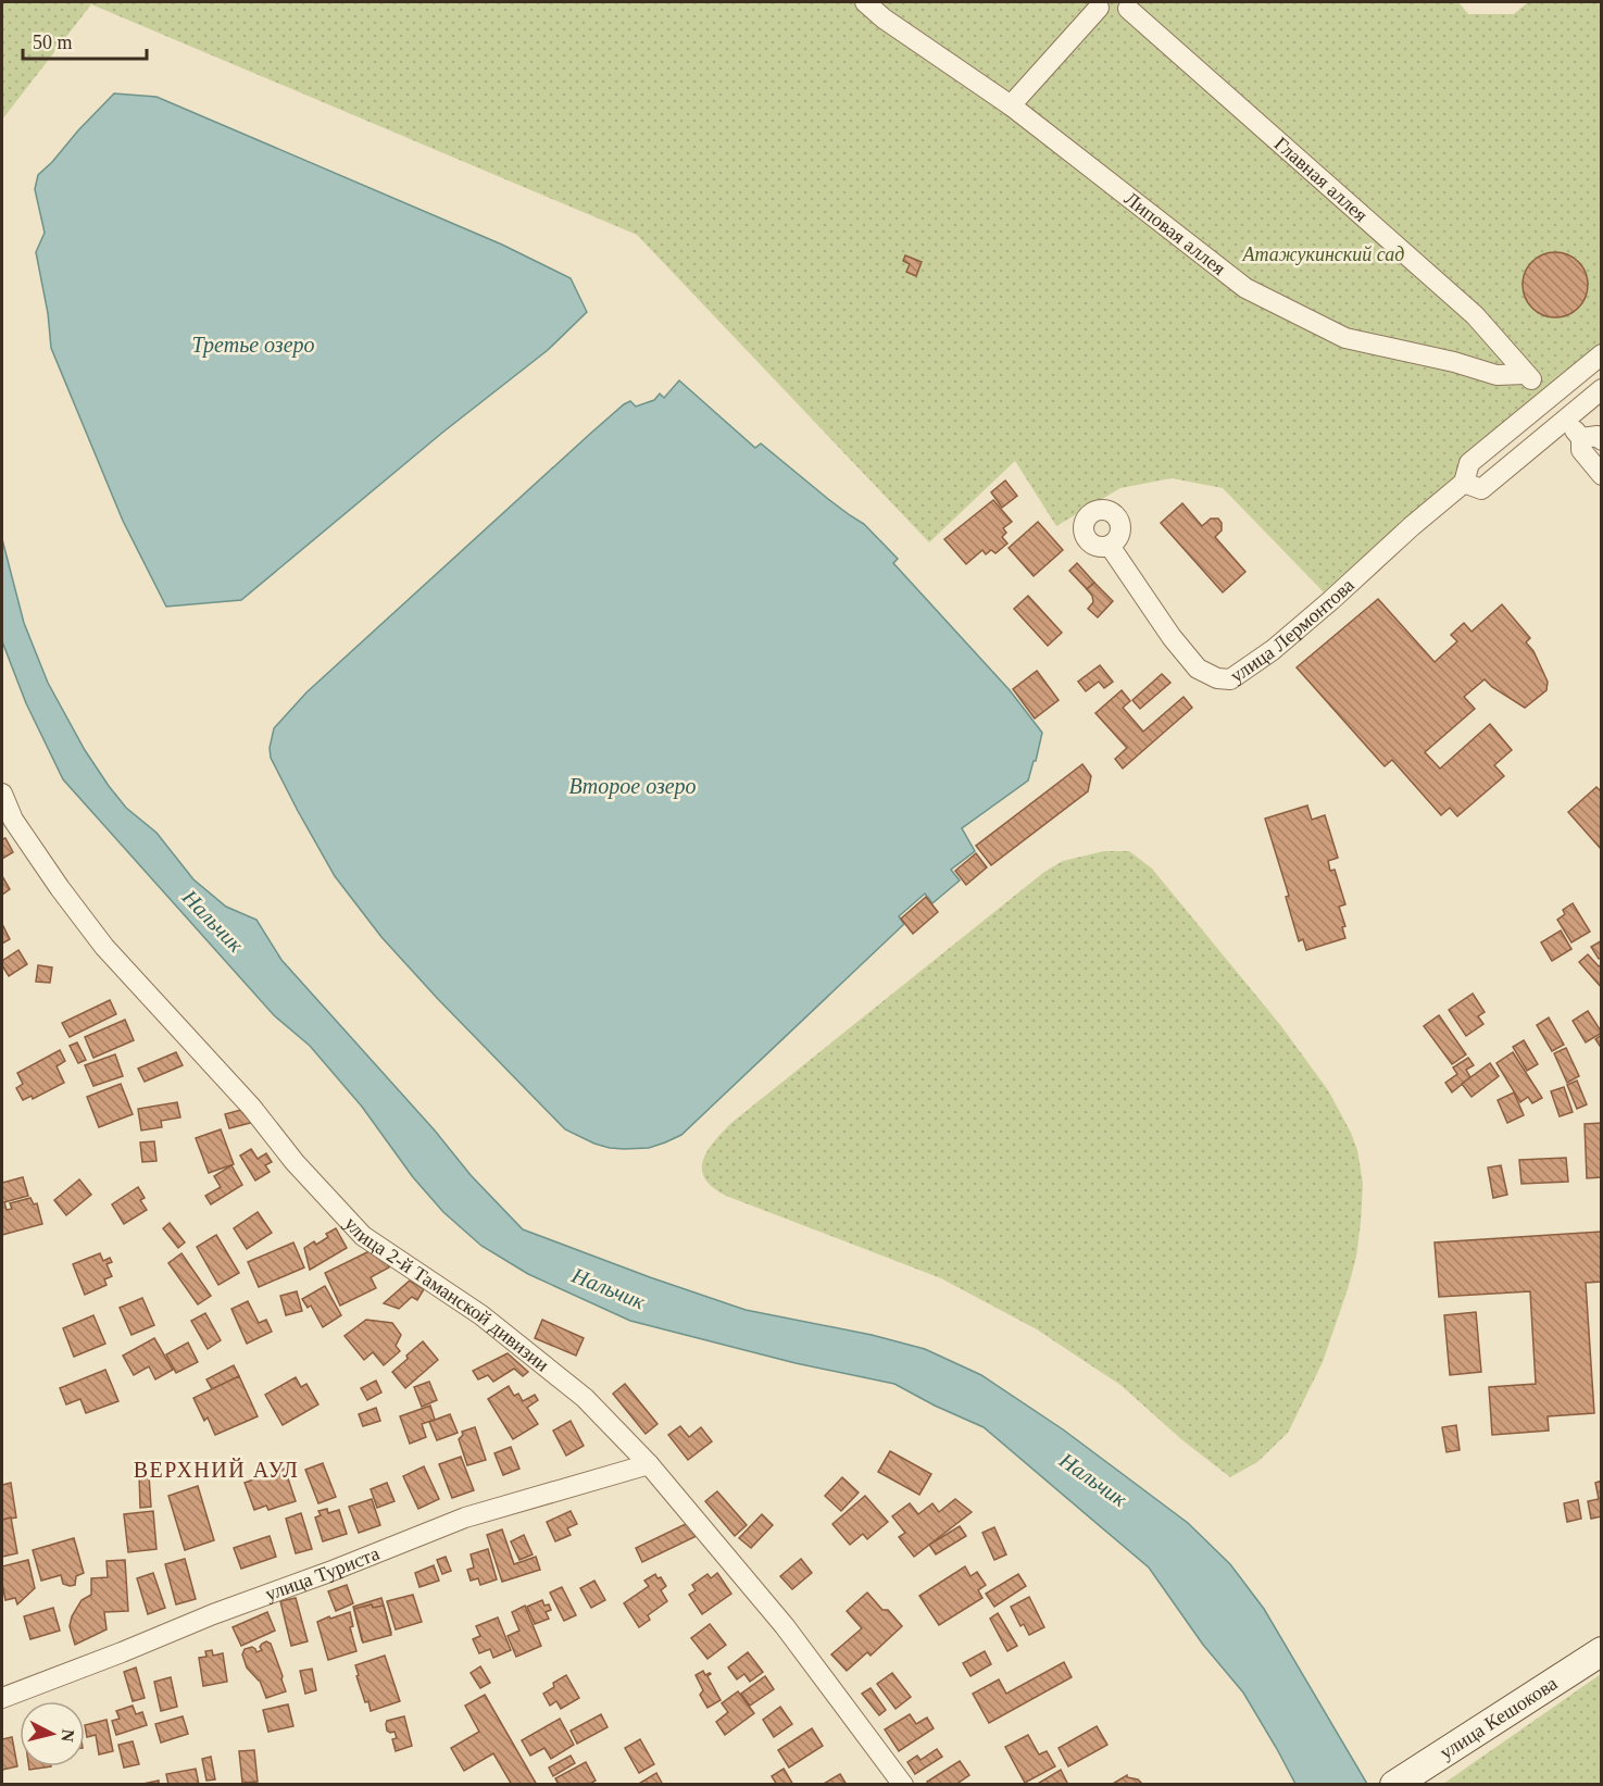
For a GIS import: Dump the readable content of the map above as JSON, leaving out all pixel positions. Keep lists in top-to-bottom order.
{
  "streets": {
    "main road": ["улица Кешокова"],
    "street": [
      "Главная аллея",
      "Липовая аллея",
      "улица Лермонтова",
      "улица 2-й Таманской дивизии",
      "улица Туриста"
    ]
  },
  "crossings": [
    ["Главная аллея", "Липовая аллея"],
    ["улица 2-й Таманской дивизии", "улица Туриста"]
  ],
  "districts": ["ВЕРХНИЙ АУЛ"],
  "water": ["Третье озеро", "Второе озеро", "Нальчик"],
  "parks": ["Атажукинский сад"],
  "scale_bar": "50 m",
  "north": "right"
}
